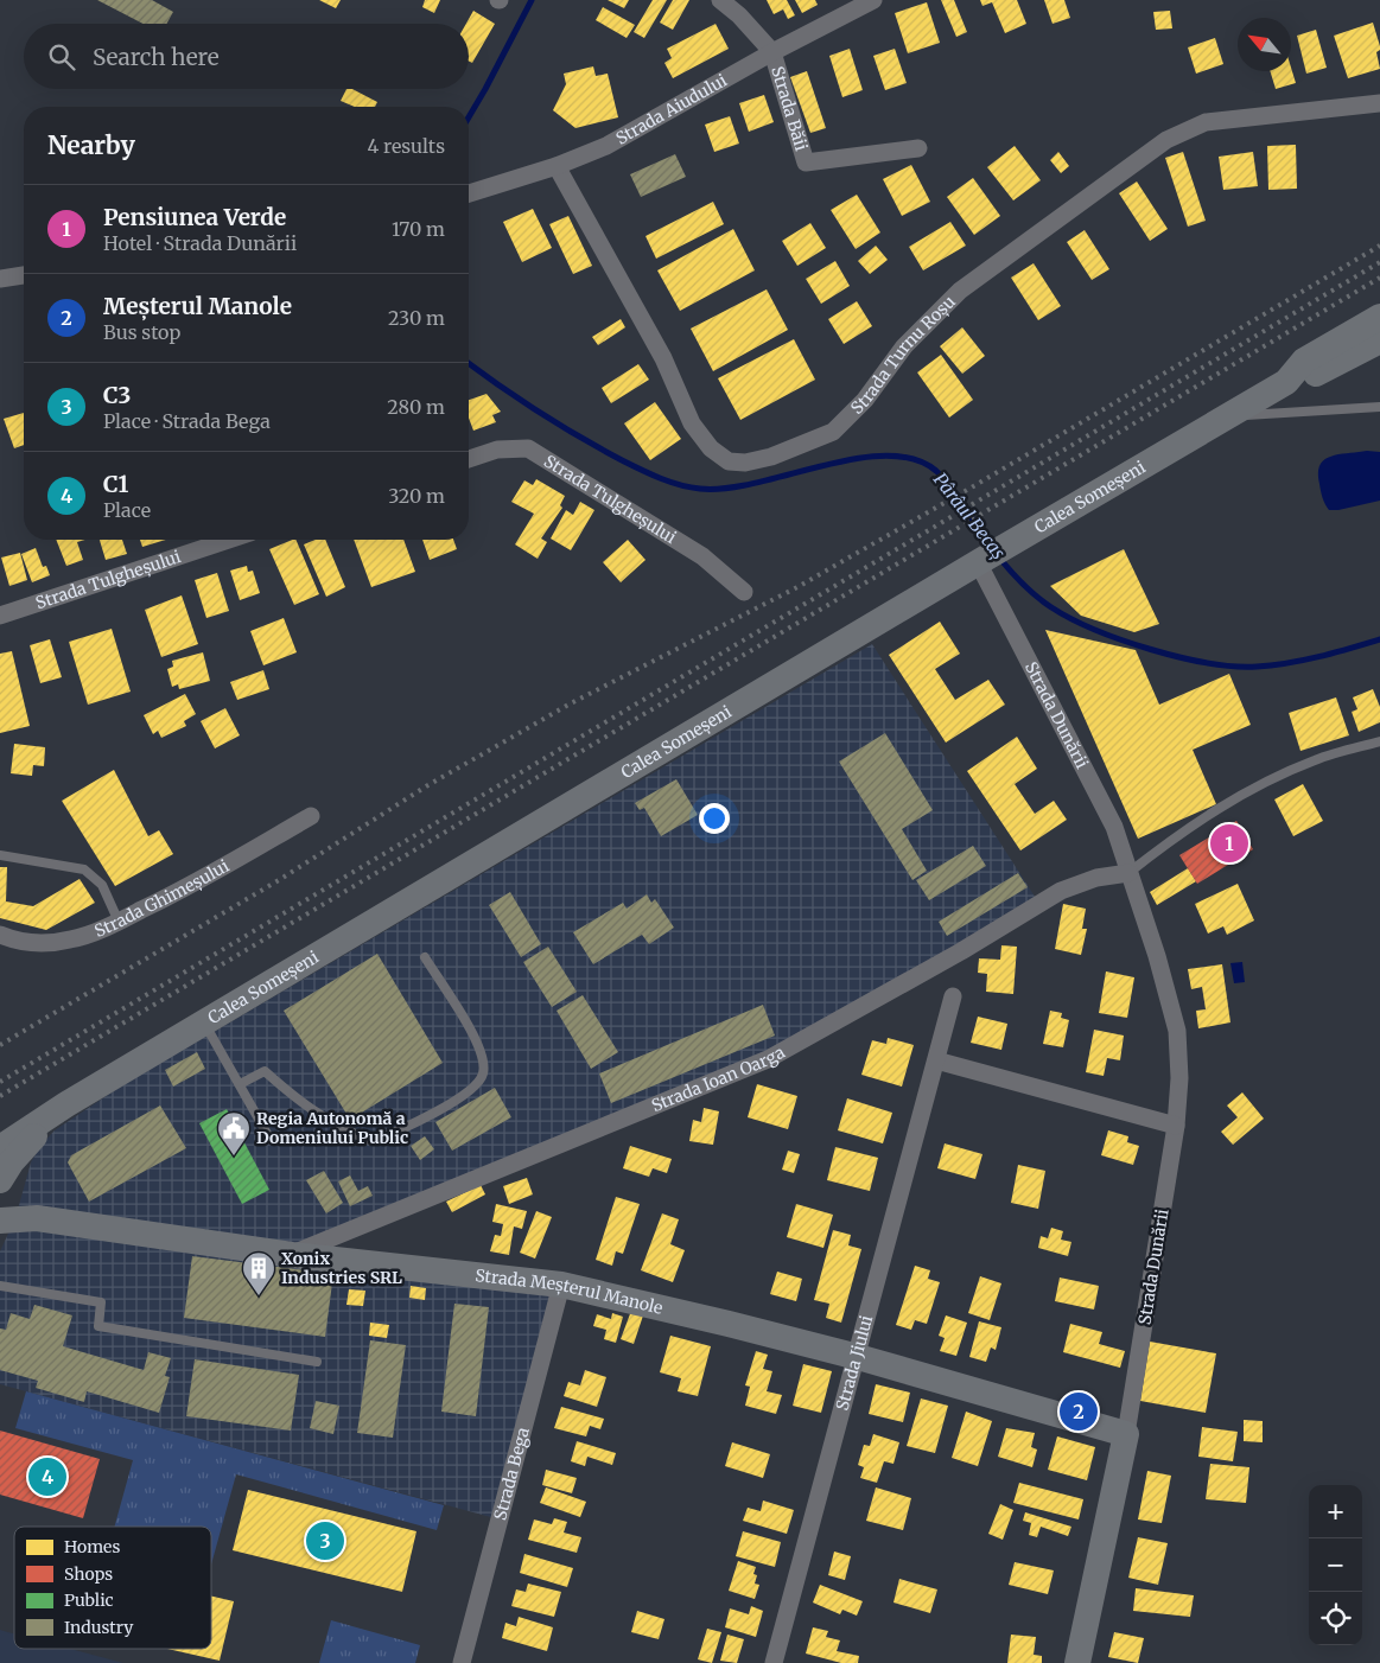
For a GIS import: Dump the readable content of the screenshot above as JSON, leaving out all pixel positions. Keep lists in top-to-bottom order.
{
  "streets": {
    "main road": ["Calea Someșeni", "Strada Dunării", "Strada Meșterul Manole"],
    "street": [
      "Strada Aiudului",
      "Strada Băii",
      "Strada Turnu Roșu",
      "Strada Tulgheșului",
      "Strada Ghimeșului",
      "Strada Ioan Oarga",
      "Strada Jiului",
      "Strada Bega"
    ]
  },
  "crossings": [
    ["Strada Aiudului", "Strada Băii"],
    ["Strada Aiudului", "Strada Turnu Roșu"],
    ["Calea Someșeni", "Strada Dunării"],
    ["Strada Dunării", "Strada Ioan Oarga"],
    ["Strada Dunării", "Strada Meșterul Manole"],
    ["Strada Ioan Oarga", "Strada Meșterul Manole"],
    ["Strada Meșterul Manole", "Strada Jiului"],
    ["Strada Meșterul Manole", "Strada Bega"]
  ],
  "water": ["Pârâul Becaș"],
  "places": {
    "public building": ["Regia Autonomă a Domeniului Public"],
    "building": ["Xonix Industries SRL"]
  },
  "legend": [
    "Homes",
    "Shops",
    "Public",
    "Industry"
  ],
  "north": "top left",
  "page": {
    "search": "Search here",
    "heading": ["Nearby", "4 results"],
    "list": [
      {
        "mark": "1",
        "name": "Pensiunea Verde",
        "note": "Hotel · Strada Dunării",
        "value": "170 m"
      },
      {
        "mark": "2",
        "name": "Meșterul Manole",
        "note": "Bus stop",
        "value": "230 m"
      },
      {
        "mark": "3",
        "name": "C3",
        "note": "Place · Strada Bega",
        "value": "280 m"
      },
      {
        "mark": "4",
        "name": "C1",
        "note": "Place",
        "value": "320 m"
      }
    ],
    "pins": [
      "1",
      "2",
      "4",
      "3"
    ],
    "map_buttons": ["+", "−"]
  }
}
